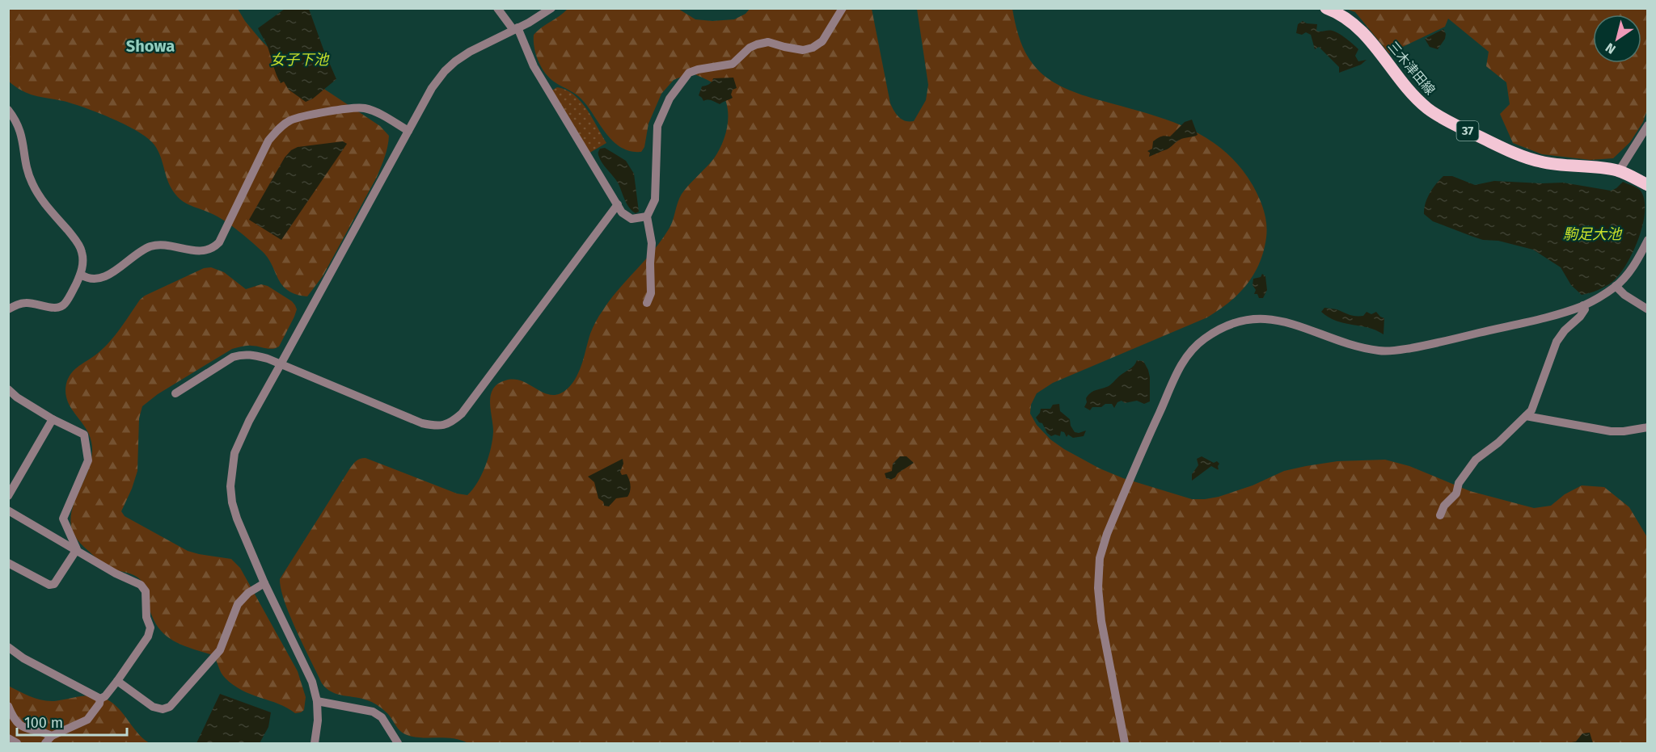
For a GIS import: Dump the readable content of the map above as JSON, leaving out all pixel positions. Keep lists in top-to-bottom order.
{
  "streets": {
    "main road": ["三木津田線", "37"]
  },
  "districts": ["Showa"],
  "water": ["女子下池", "駒足大池"],
  "scale_bar": "100 m",
  "north": "bottom left"
}
